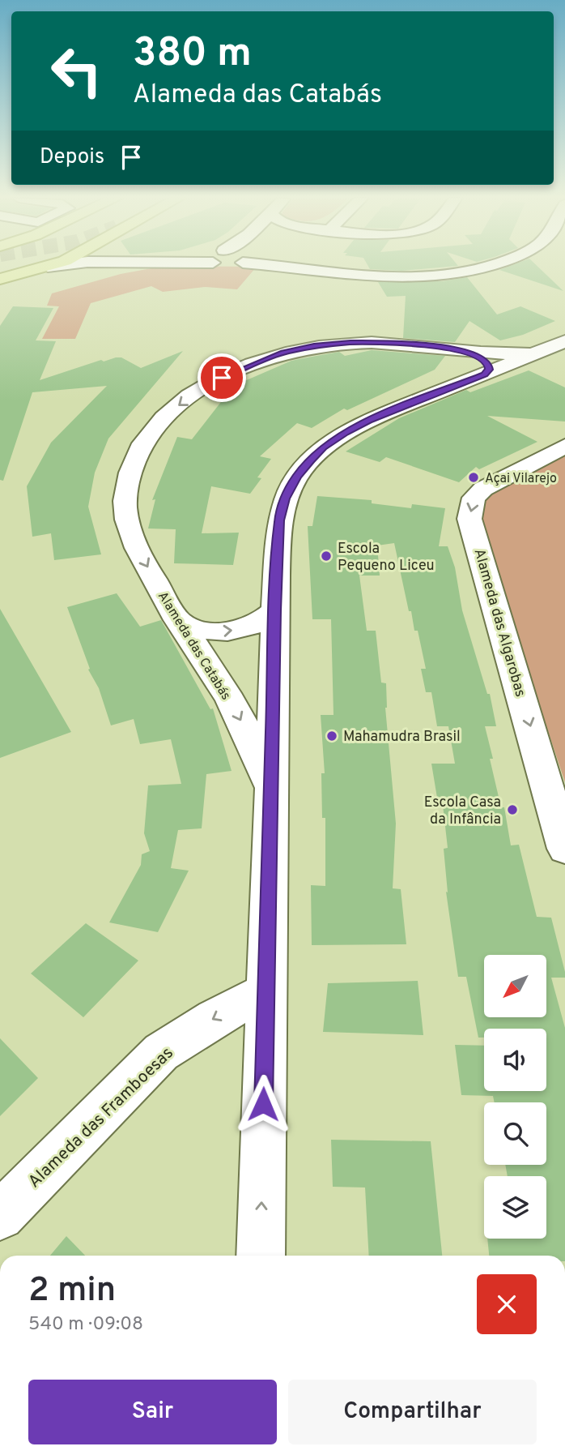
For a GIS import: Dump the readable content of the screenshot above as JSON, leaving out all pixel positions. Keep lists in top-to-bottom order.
{
  "streets": {
    "street": ["Alameda das Algarobas", "Alameda das Catabás", "Alameda das Framboesas"]
  },
  "one_way": ["Alameda das Framboesas"],
  "places": [
    "Açai Vilarejo",
    "Escola Pequeno Liceu",
    "Mahamudra Brasil",
    "Escola Casa da Infância"
  ],
  "north": "bottom left",
  "page": {
    "turn": ["380 m", "Alameda das Catabás"],
    "then": "Depois",
    "heading": ["2 min", "540 m · 09:08"],
    "buttons": ["Sair", "Compartilhar"]
  }
}
